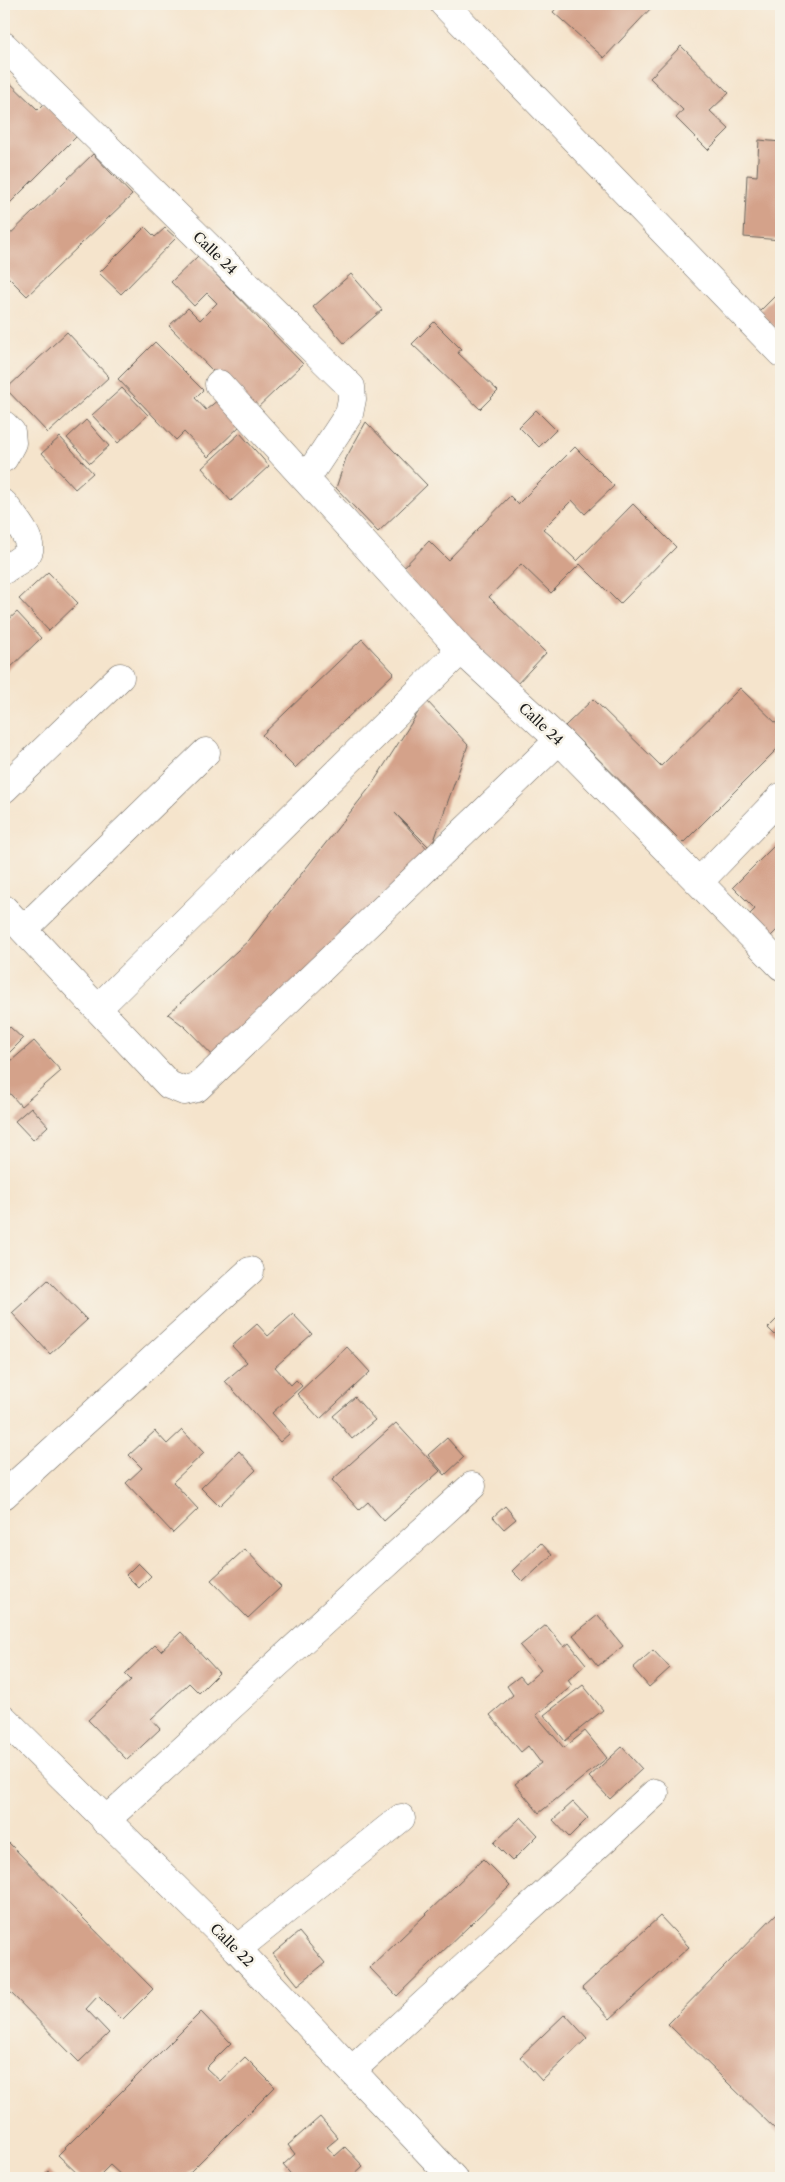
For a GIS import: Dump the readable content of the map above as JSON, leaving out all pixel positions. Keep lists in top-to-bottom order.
{
  "streets": {
    "street": ["Calle 24", "Calle 22"]
  }
}
